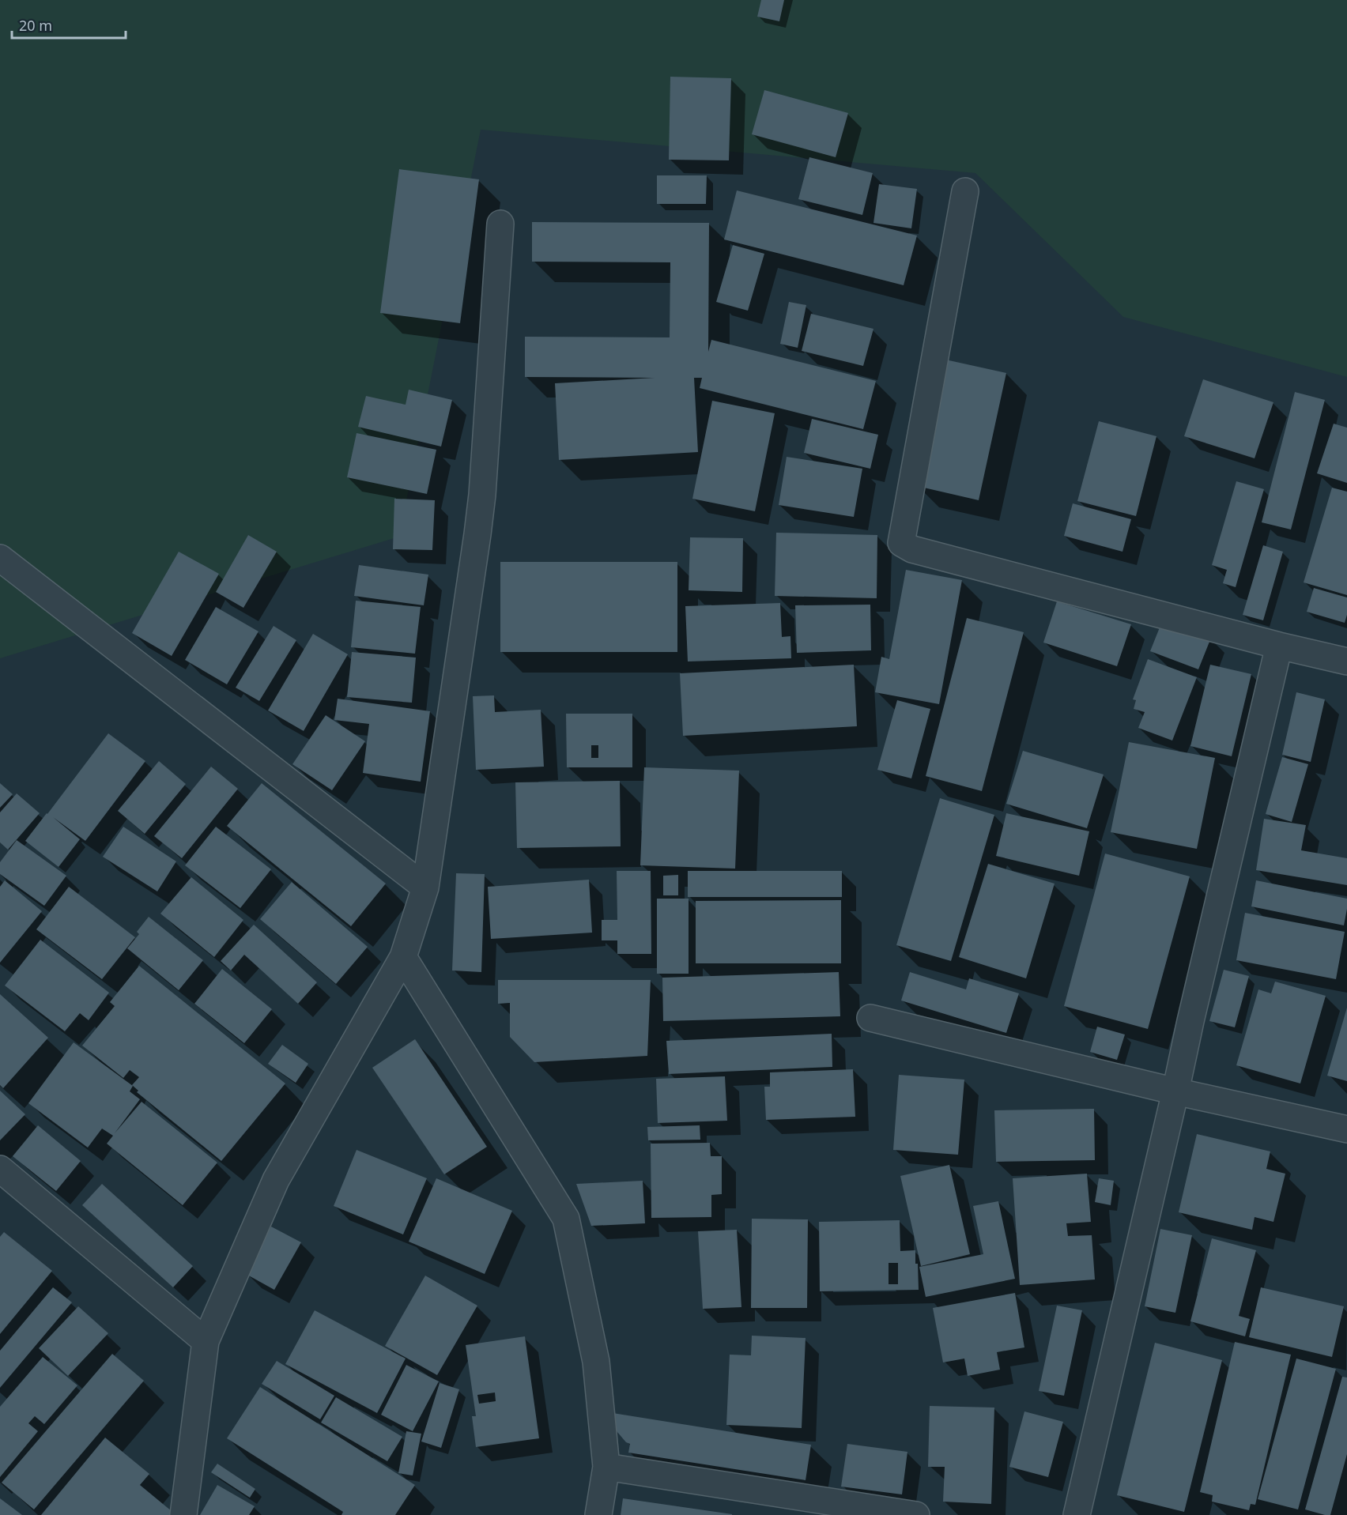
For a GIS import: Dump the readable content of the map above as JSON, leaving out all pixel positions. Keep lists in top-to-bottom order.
{
  "scale_bar": "20 m"
}
